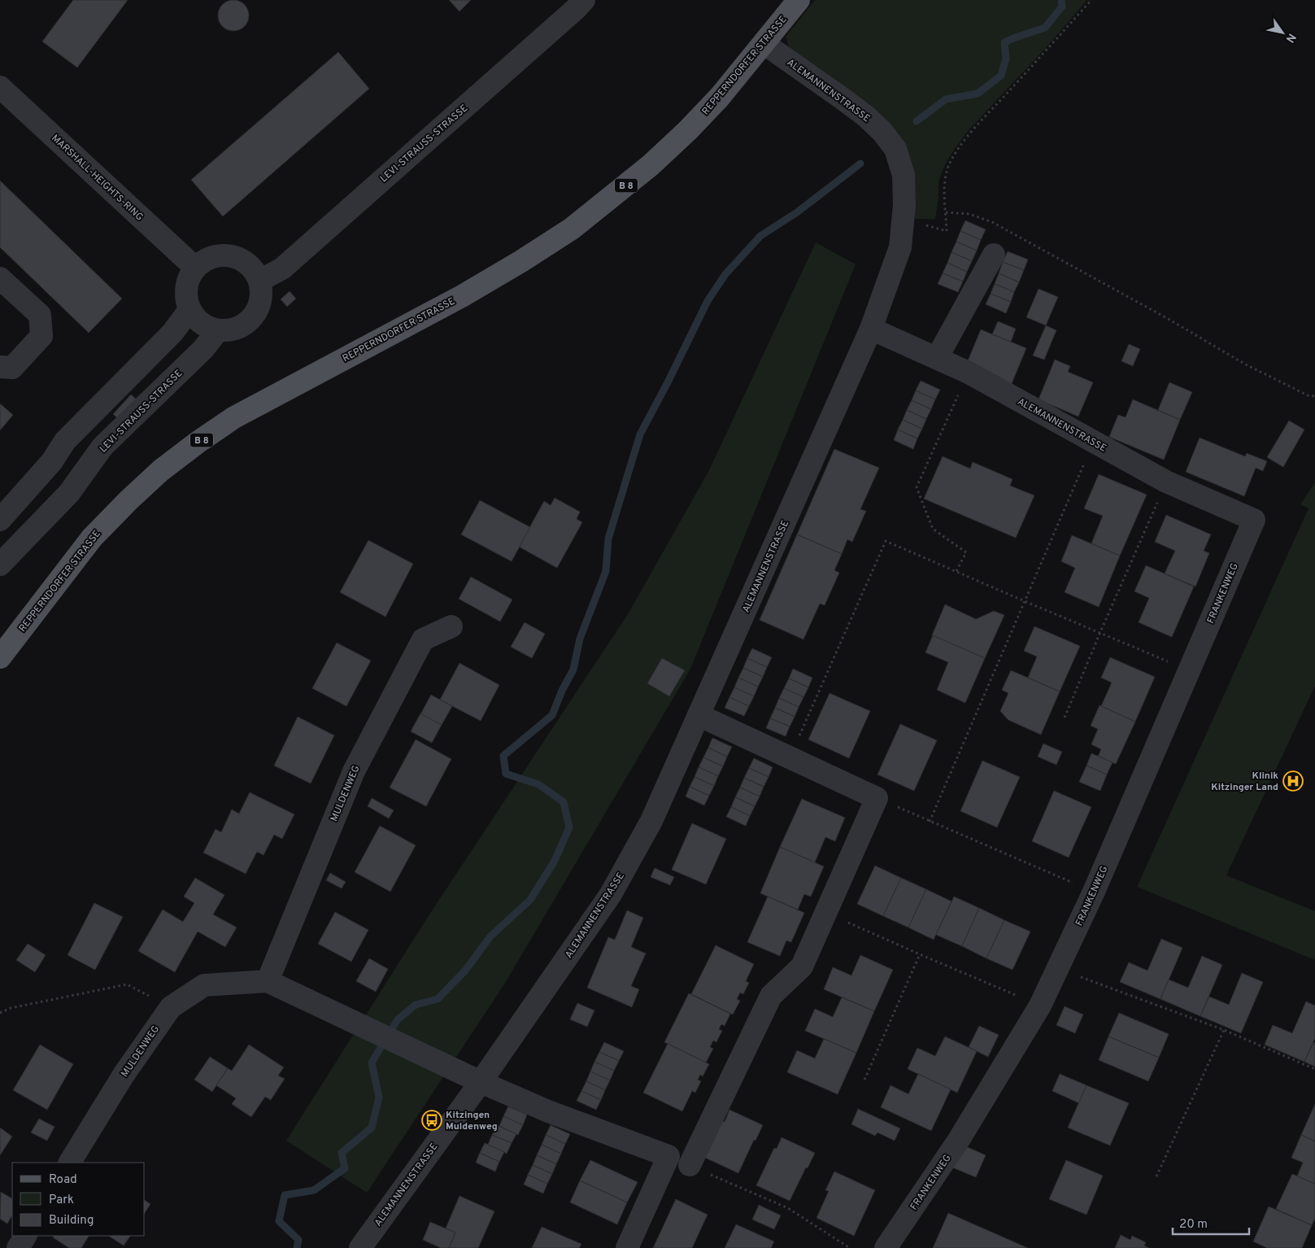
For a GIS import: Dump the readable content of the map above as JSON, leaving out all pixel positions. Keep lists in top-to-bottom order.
{
  "streets": {
    "main road": ["REPPERNDORFER STRASSE", "B 8"],
    "street": [
      "ALEMANNENSTRASSE",
      "LEVI-STRAUSS-STRASSE",
      "MARSHALL-HEIGHTS-RING",
      "FRANKENWEG",
      "MULDENWEG"
    ]
  },
  "crossings": [
    ["REPPERNDORFER STRASSE", "ALEMANNENSTRASSE"],
    ["ALEMANNENSTRASSE", "FRANKENWEG"],
    ["LEVI-STRAUSS-STRASSE", "MARSHALL-HEIGHTS-RING"]
  ],
  "places": {
    "hospital": ["Klinik Kitzinger Land"],
    "bus stop": ["Kitzingen Muldenweg"]
  },
  "legend": ["Road", "Park", "Building"],
  "scale_bar": "20 m",
  "north": "bottom right"
}
